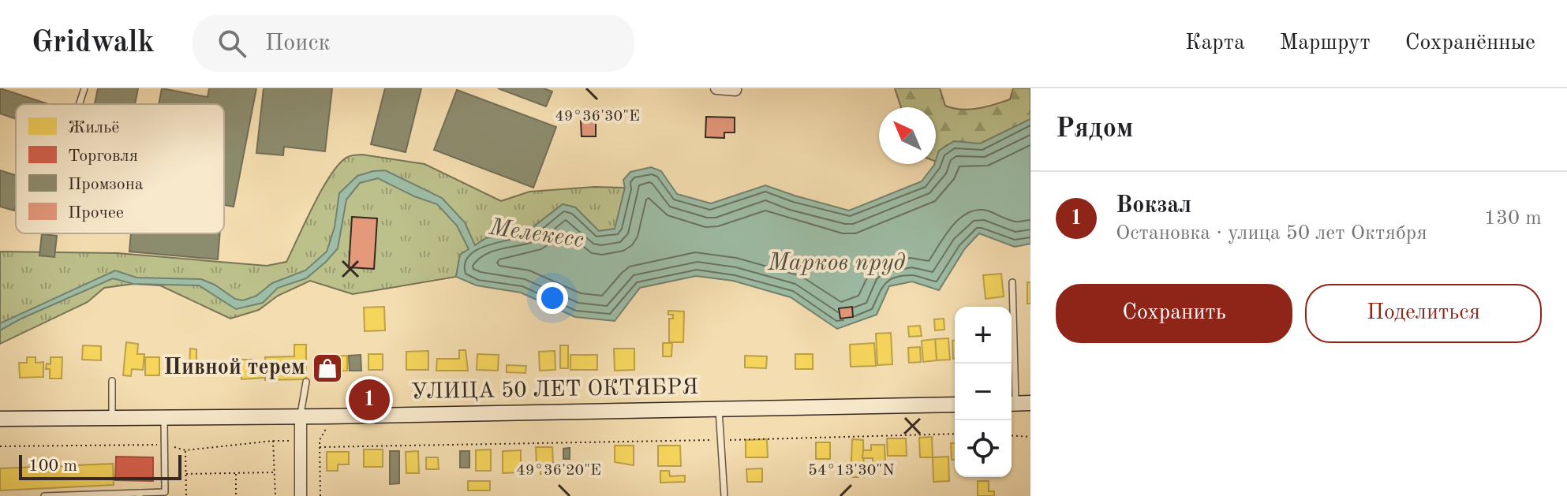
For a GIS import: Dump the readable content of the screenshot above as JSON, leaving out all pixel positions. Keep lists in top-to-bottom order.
{
  "streets": {
    "main road": ["УЛИЦА 50 ЛЕТ ОКТЯБРЯ"]
  },
  "water": ["Мелекесс", "Марков пруд"],
  "places": {
    "shop": ["Пивной терем"]
  },
  "legend": [
    "Жильё",
    "Торговля",
    "Промзона",
    "Прочее"
  ],
  "scale_bar": "100 m",
  "north": "top left",
  "page": {
    "header": "Gridwalk",
    "search": "Поиск",
    "nav": ["Карта", "Маршрут", "Сохранённые"],
    "heading": "Рядом",
    "list": [
      {
        "mark": "1",
        "name": "Вокзал",
        "note": "Остановка · улица 50 лет Октября",
        "value": "130 m"
      }
    ],
    "buttons": ["Сохранить", "Поделиться"],
    "map_buttons": ["+", "−"],
    "pins": "1",
    "scale": "100 m"
  },
  "coordinates": ["49°36'30\"E", "49°36'20\"E", "54°13'30\"N"]
}
